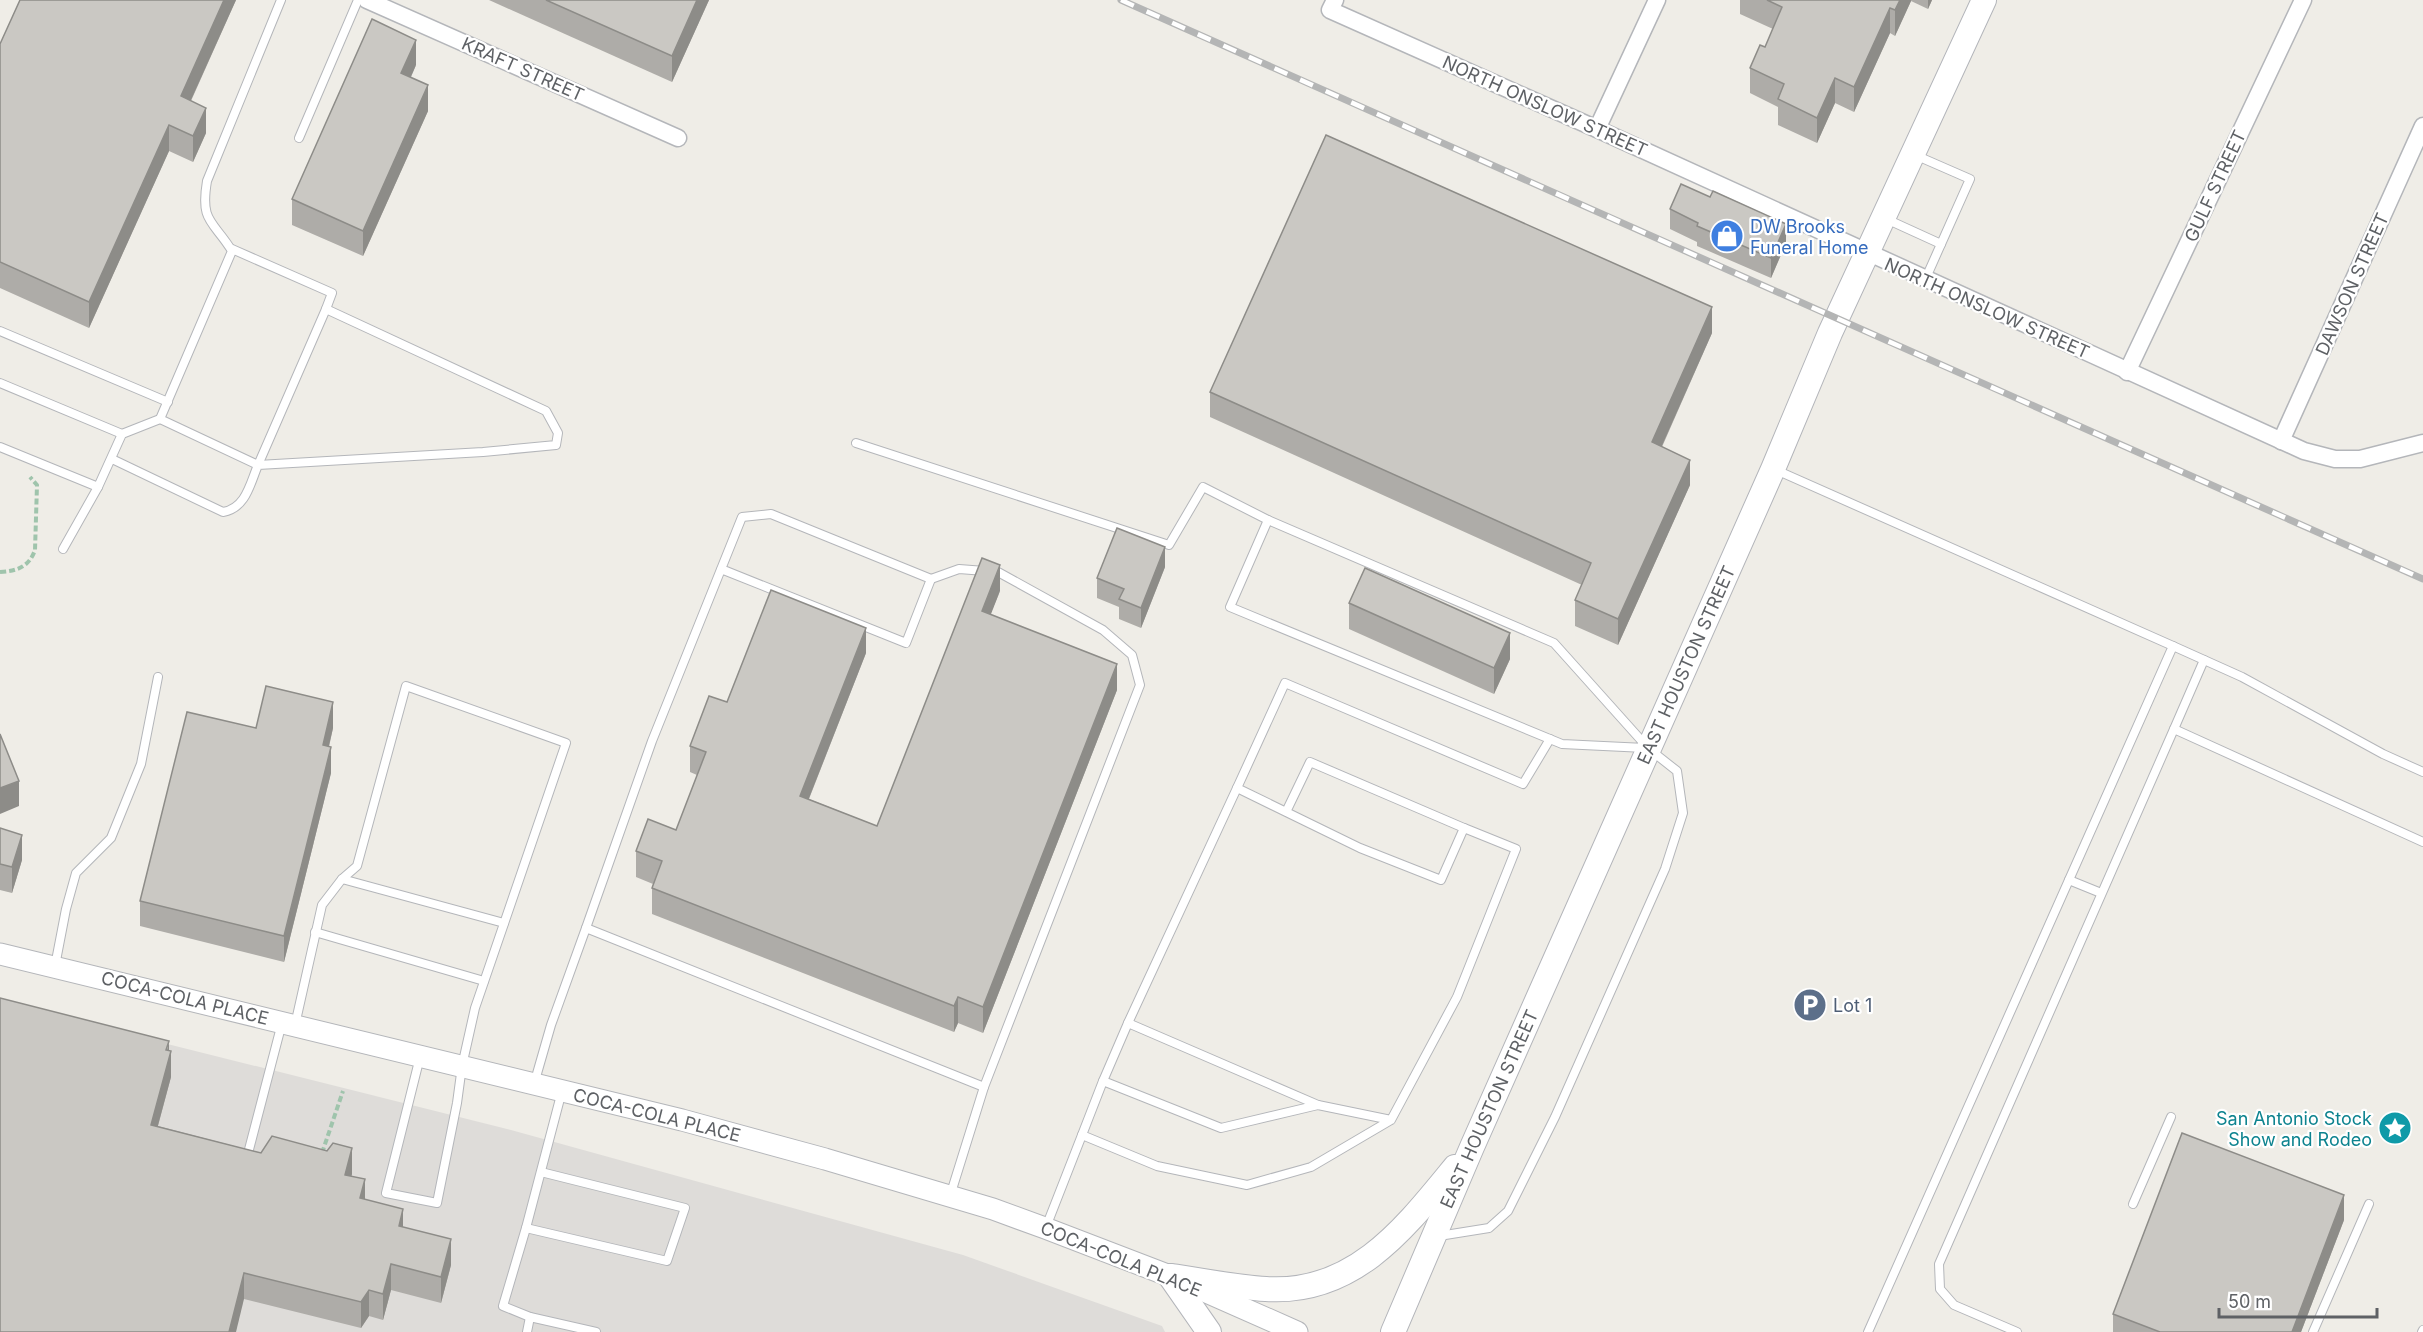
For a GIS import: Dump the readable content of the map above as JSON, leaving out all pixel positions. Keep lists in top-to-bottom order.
{
  "streets": {
    "main road": ["EAST HOUSTON STREET"],
    "street": [
      "KRAFT STREET",
      "NORTH ONSLOW STREET",
      "GULF STREET",
      "DAWSON STREET",
      "COCA-COLA PLACE"
    ]
  },
  "crossings": [
    ["NORTH ONSLOW STREET", "GULF STREET"],
    ["NORTH ONSLOW STREET", "DAWSON STREET"],
    ["NORTH ONSLOW STREET", "EAST HOUSTON STREET"]
  ],
  "places": {
    "shop": ["DW Brooks Funeral Home"],
    "parking": ["Lot 1"],
    "place": ["San Antonio Stock Show and Rodeo"]
  },
  "scale_bar": "50 m"
}
